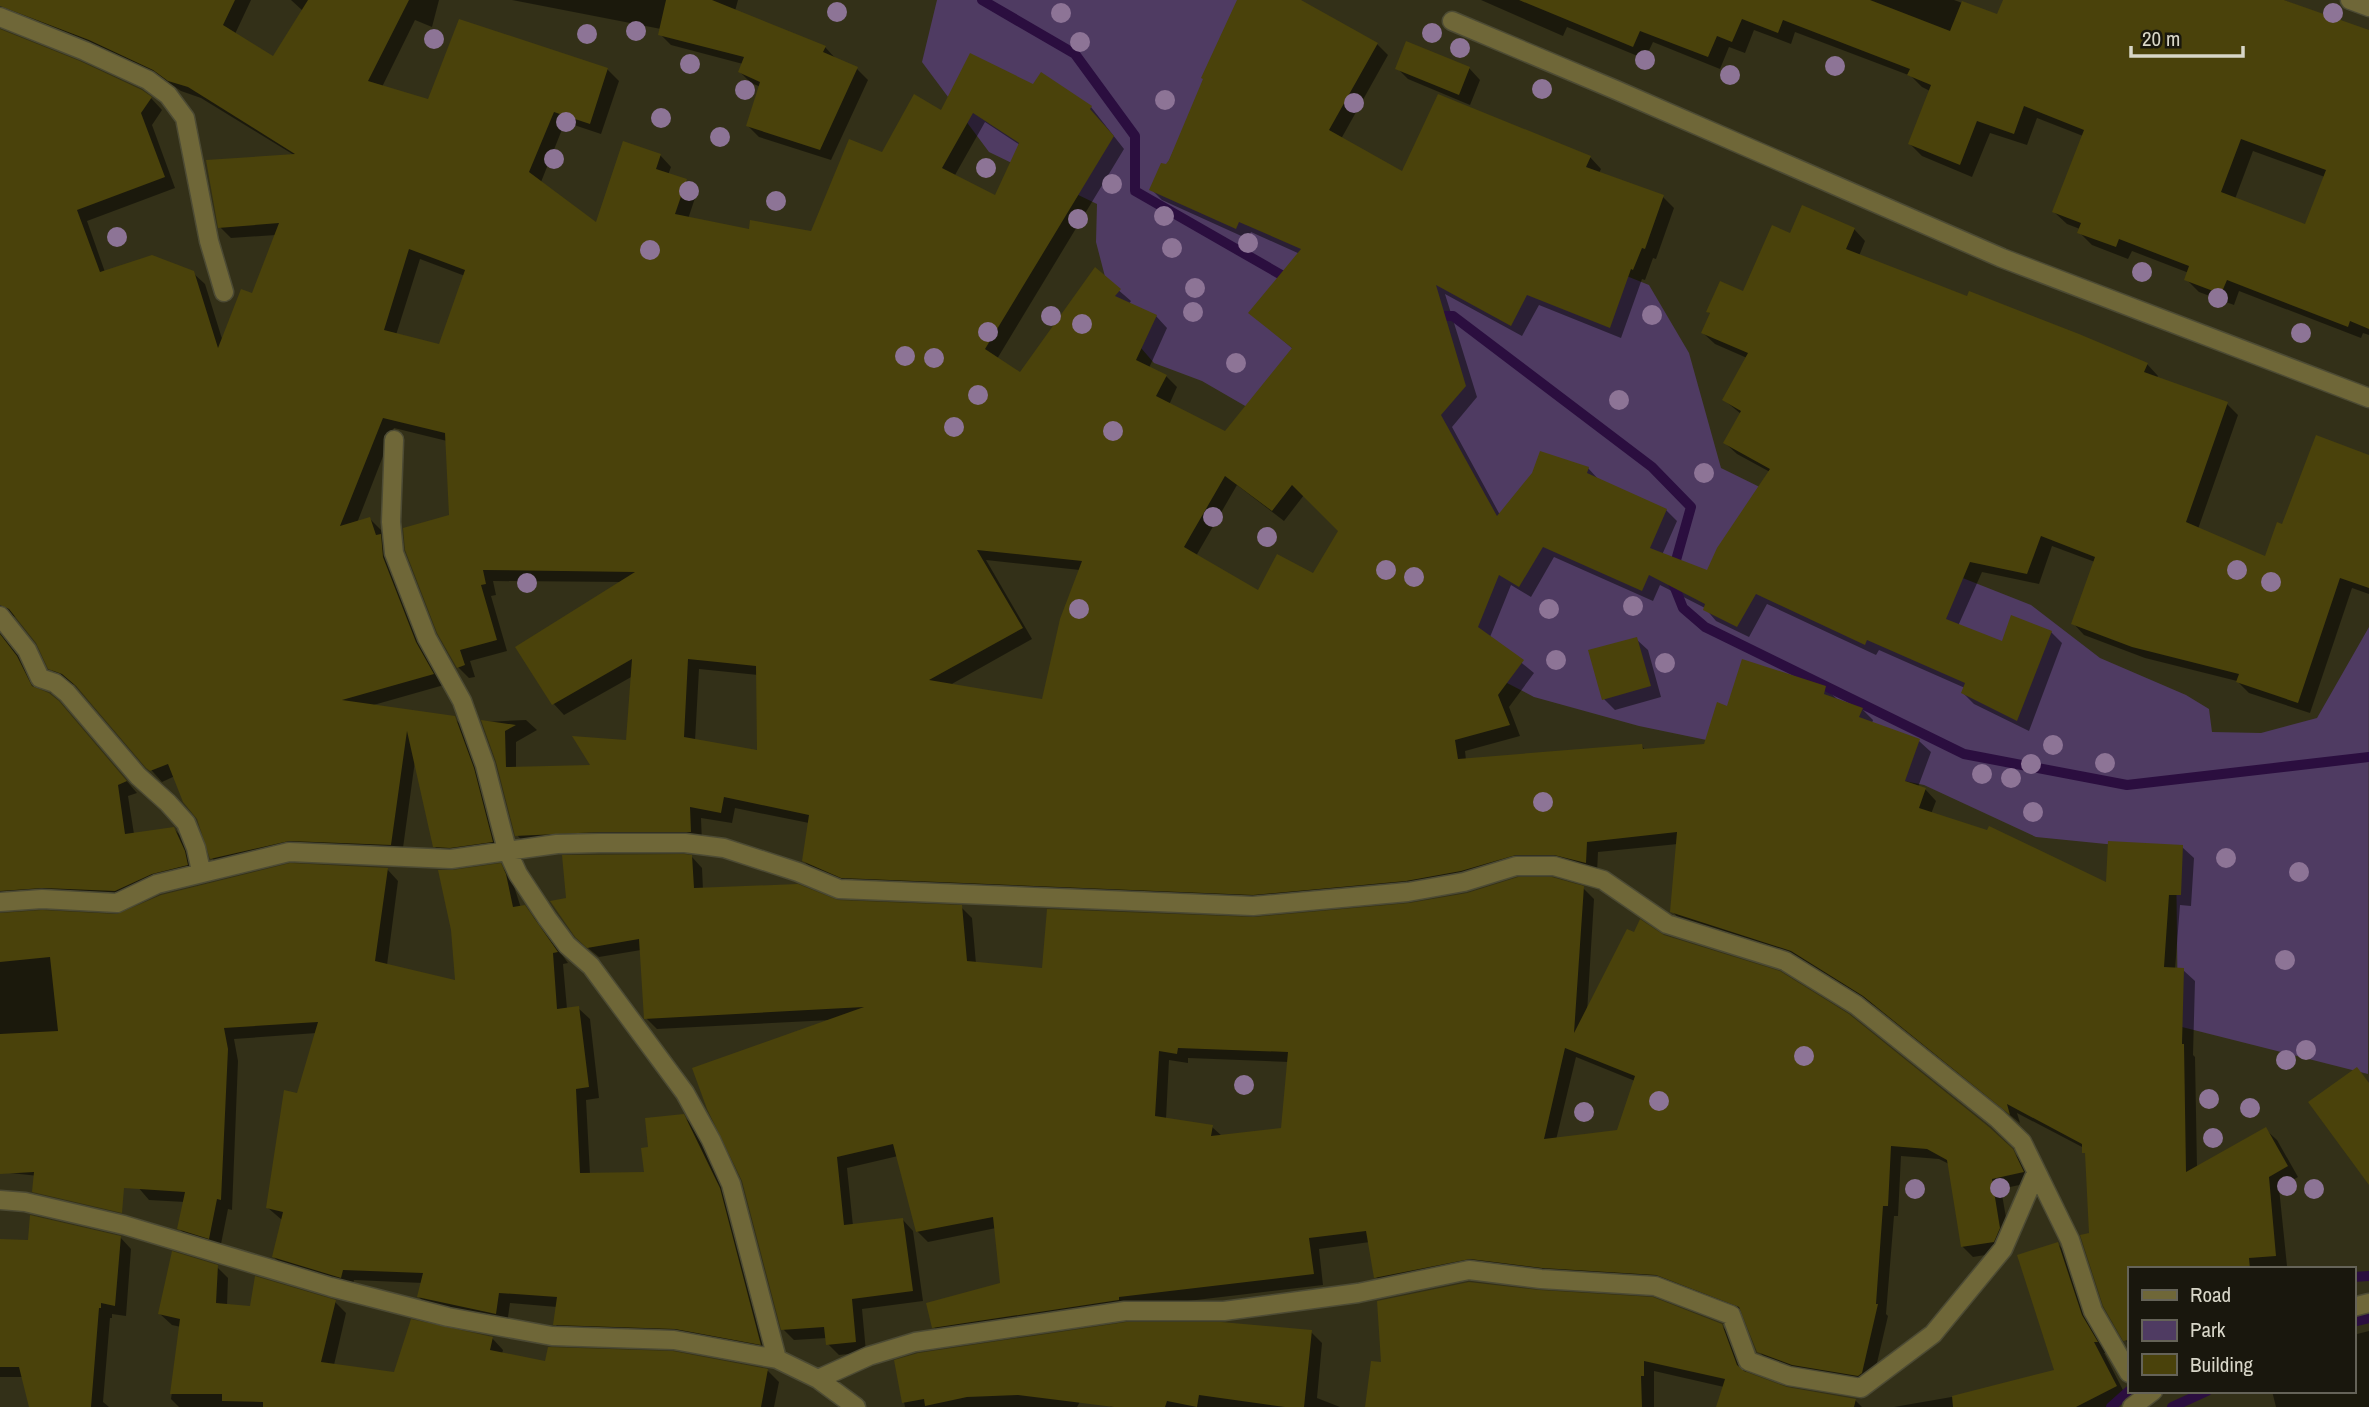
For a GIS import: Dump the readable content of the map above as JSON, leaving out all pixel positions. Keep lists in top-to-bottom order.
{
  "legend": ["Road", "Park", "Building"],
  "scale_bar": "20 m"
}
